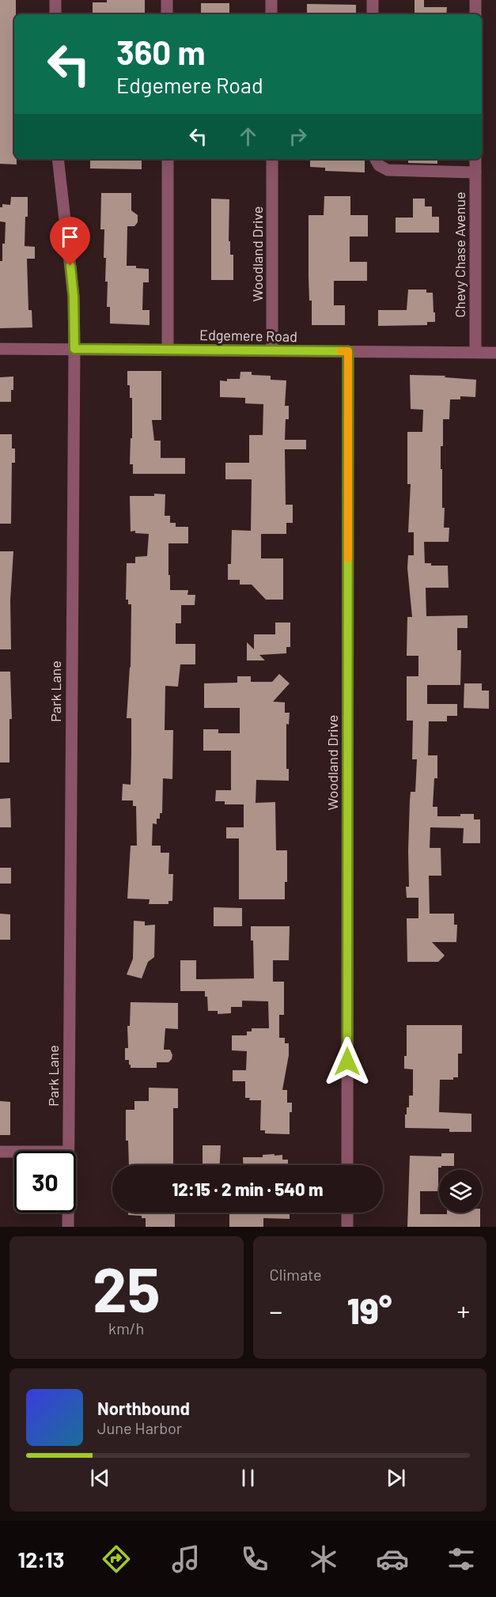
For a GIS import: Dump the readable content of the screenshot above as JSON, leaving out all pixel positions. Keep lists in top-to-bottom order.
{
  "streets": {
    "street": [
      "Woodland Drive",
      "Chevy Chase Avenue",
      "Edgemere Road",
      "Park Lane"
    ]
  },
  "crossings": [
    ["Woodland Drive", "Edgemere Road"],
    ["Chevy Chase Avenue", "Edgemere Road"],
    ["Edgemere Road", "Park Lane"]
  ],
  "page": {
    "turn": ["360 m", "Edgemere Road"],
    "limit": "30",
    "trip": "12:15 · 2 min · 540 m",
    "tile": [
      ["25", "km/h"],
      "Climate"
    ],
    "heat": ["−", "19°", "+"],
    "song": ["Northbound", "June Harbor"],
    "tabs": "12:13"
  }
}
